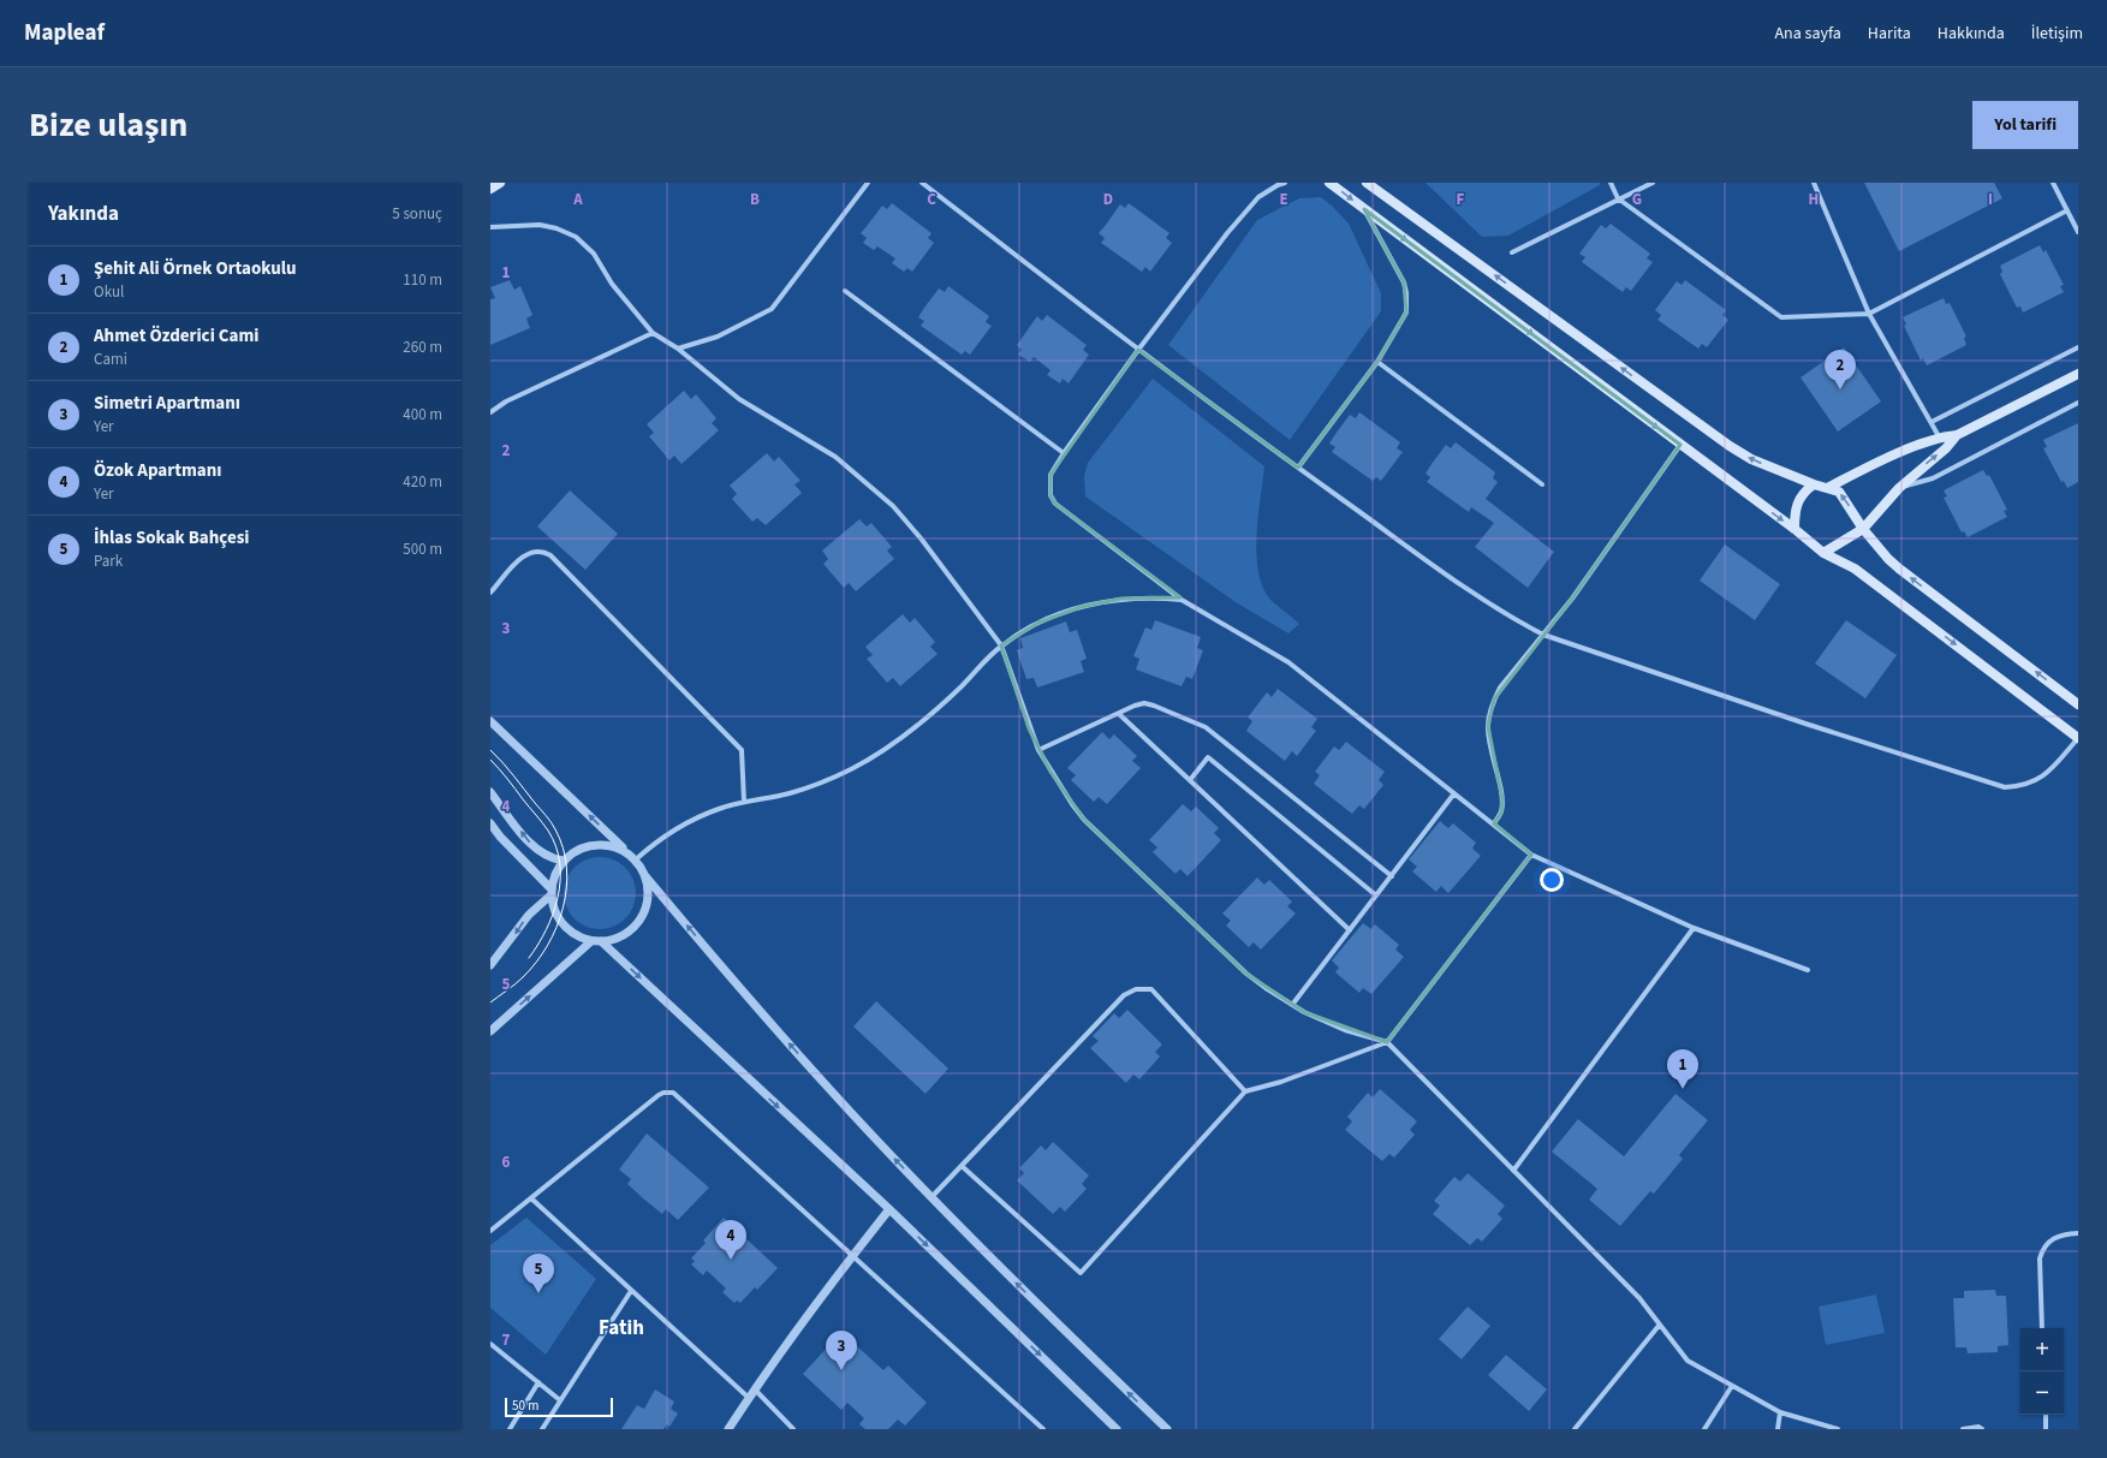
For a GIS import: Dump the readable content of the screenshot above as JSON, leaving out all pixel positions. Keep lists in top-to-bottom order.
{
  "districts": ["Fatih"],
  "scale_bar": "50 m",
  "page": {
    "header": "Mapleaf",
    "nav": [
      "Ana sayfa",
      "Harita",
      "Hakkında",
      "İletişim"
    ],
    "title": "Bize ulaşın",
    "buttons": "Yol tarifi",
    "heading": ["Yakında", "5 sonuç"],
    "list": [
      {
        "mark": "1",
        "name": "Şehit Ali Örnek Ortaokulu",
        "note": "Okul",
        "value": "110 m"
      },
      {
        "mark": "2",
        "name": "Ahmet Özderici Cami",
        "note": "Cami",
        "value": "260 m"
      },
      {
        "mark": "3",
        "name": "Simetri Apartmanı",
        "note": "Yer",
        "value": "400 m"
      },
      {
        "mark": "4",
        "name": "Özok Apartmanı",
        "note": "Yer",
        "value": "420 m"
      },
      {
        "mark": "5",
        "name": "İhlas Sokak Bahçesi",
        "note": "Park",
        "value": "500 m"
      }
    ],
    "pins": [
      "2",
      "1",
      "4",
      "5",
      "3"
    ],
    "map_buttons": ["+", "−"],
    "scale": "50 m"
  },
  "grid": {
    "columns": [
      "A",
      "B",
      "C",
      "D",
      "E",
      "F",
      "G",
      "H",
      "I"
    ],
    "rows": [
      "1",
      "2",
      "3",
      "4",
      "5",
      "6",
      "7"
    ]
  }
}
